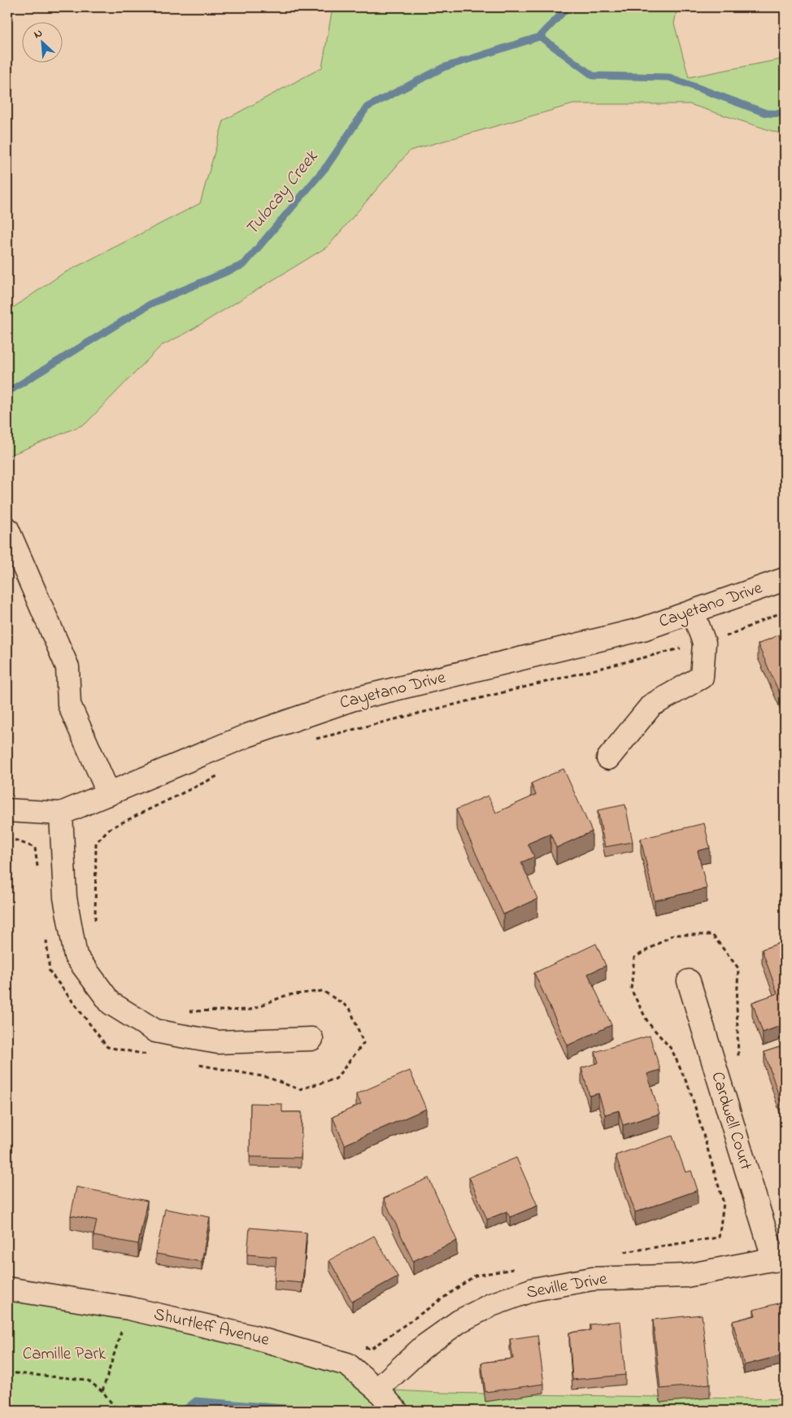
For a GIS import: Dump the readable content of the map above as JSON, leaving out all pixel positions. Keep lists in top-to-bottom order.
{
  "streets": {
    "street": [
      "Cayetano Drive",
      "Cardwell Court",
      "Seville Drive",
      "Shurtleff Avenue"
    ]
  },
  "crossings": [
    ["Cardwell Court", "Seville Drive"],
    ["Seville Drive", "Shurtleff Avenue"]
  ],
  "water": ["Tulocay Creek"],
  "parks": ["Camille Park"],
  "north": "top left"
}
